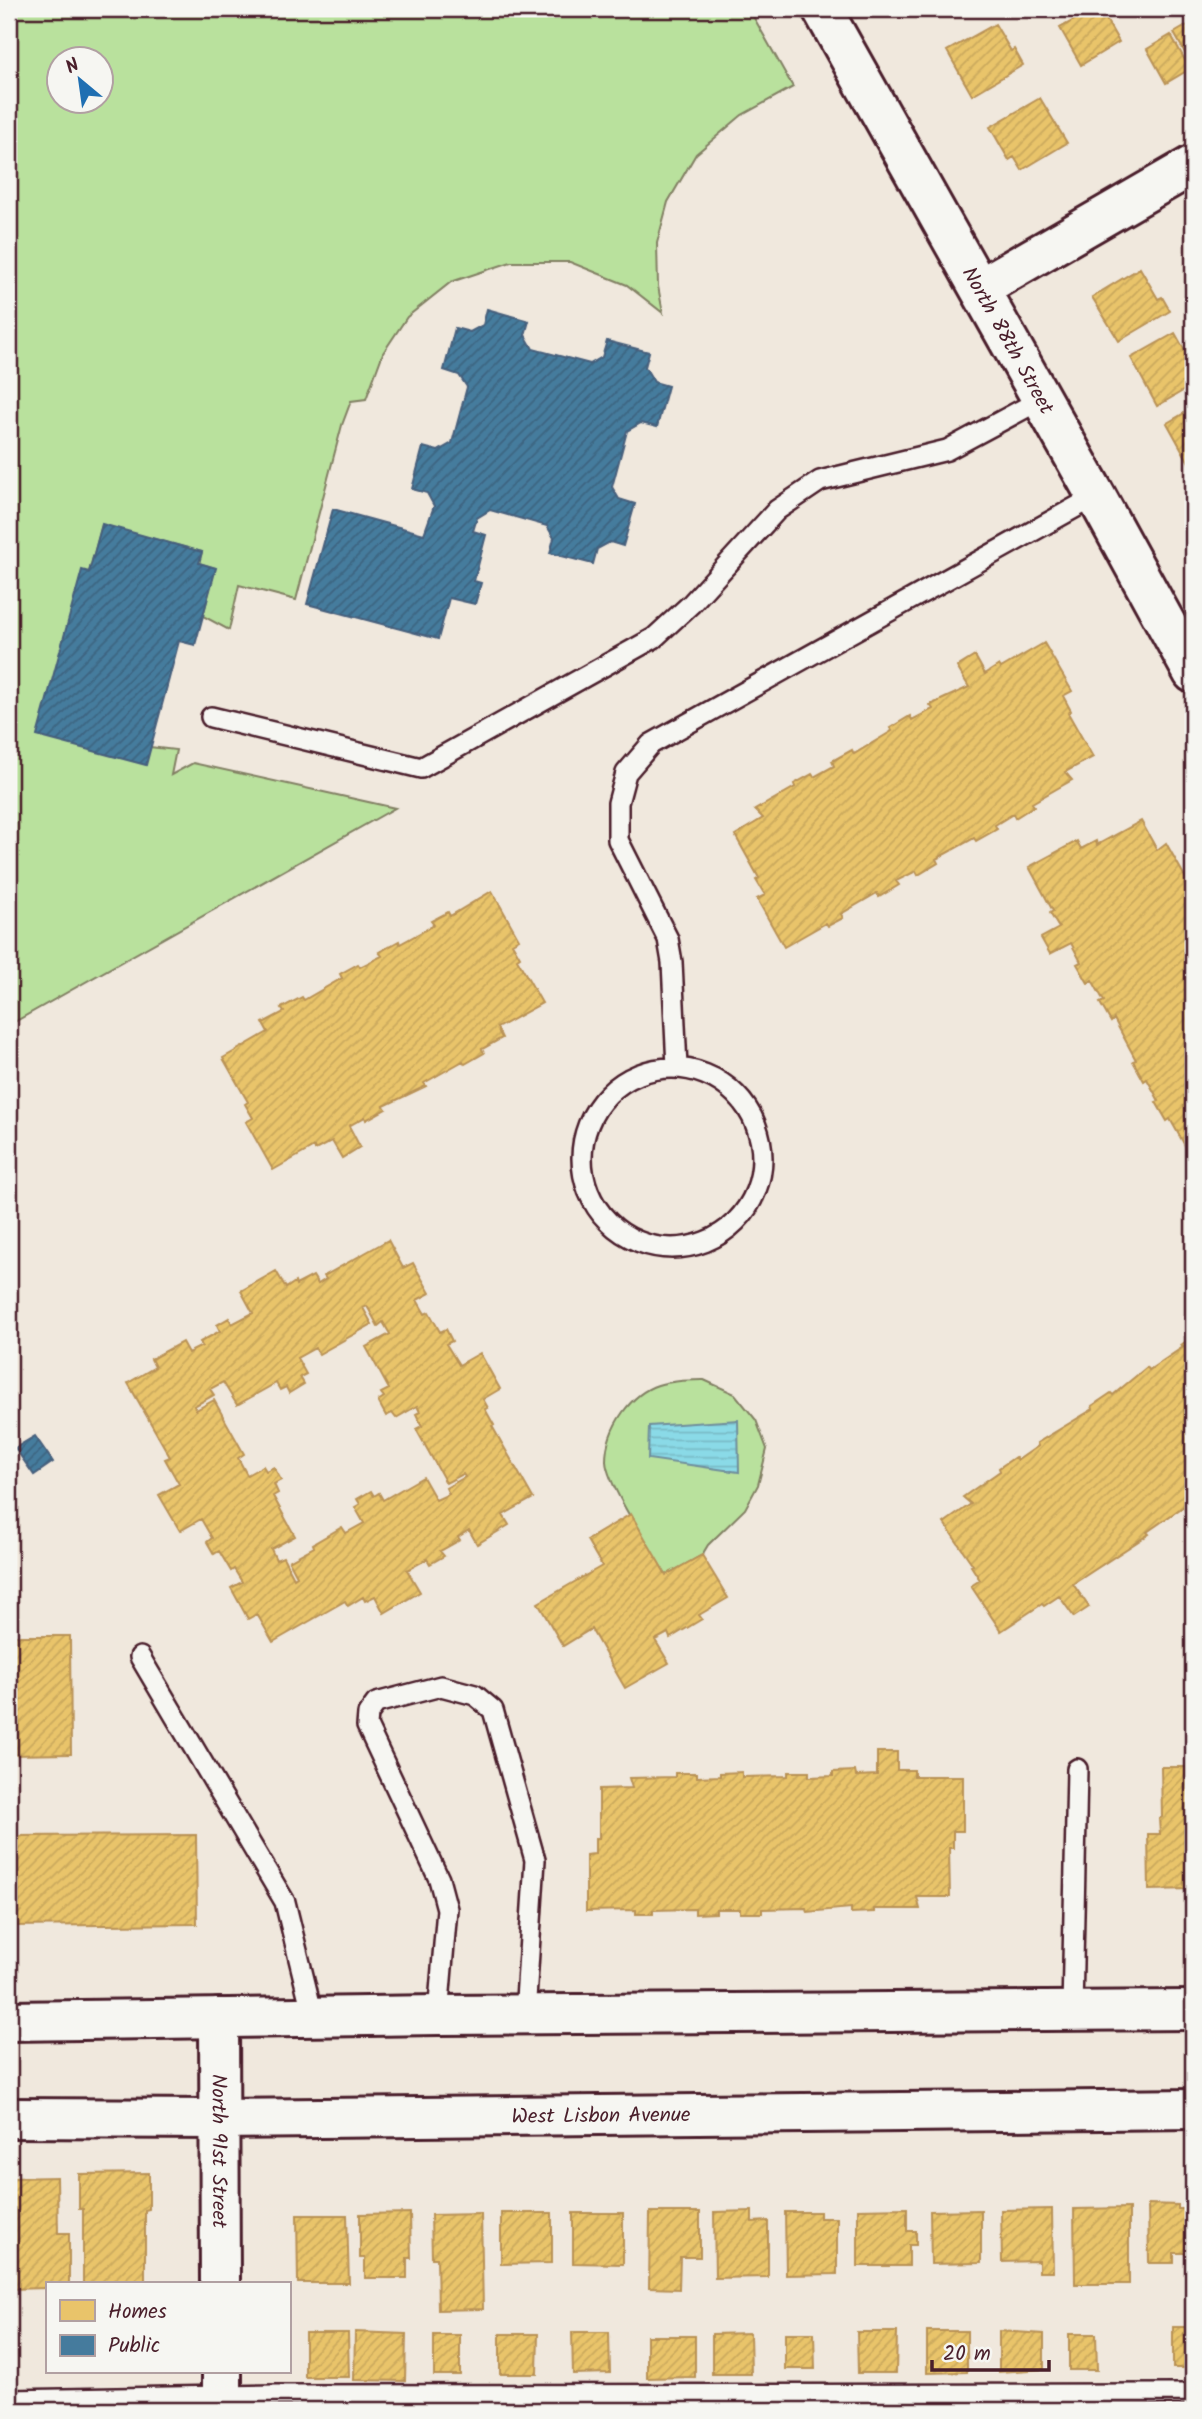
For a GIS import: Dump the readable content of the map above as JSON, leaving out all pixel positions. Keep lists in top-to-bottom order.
{
  "streets": {
    "main road": ["North 88th Street", "West Lisbon Avenue", "North 91st Street"]
  },
  "crossings": [
    ["West Lisbon Avenue", "North 91st Street"]
  ],
  "legend": ["Homes", "Public"],
  "scale_bar": "20 m",
  "north": "top left"
}
